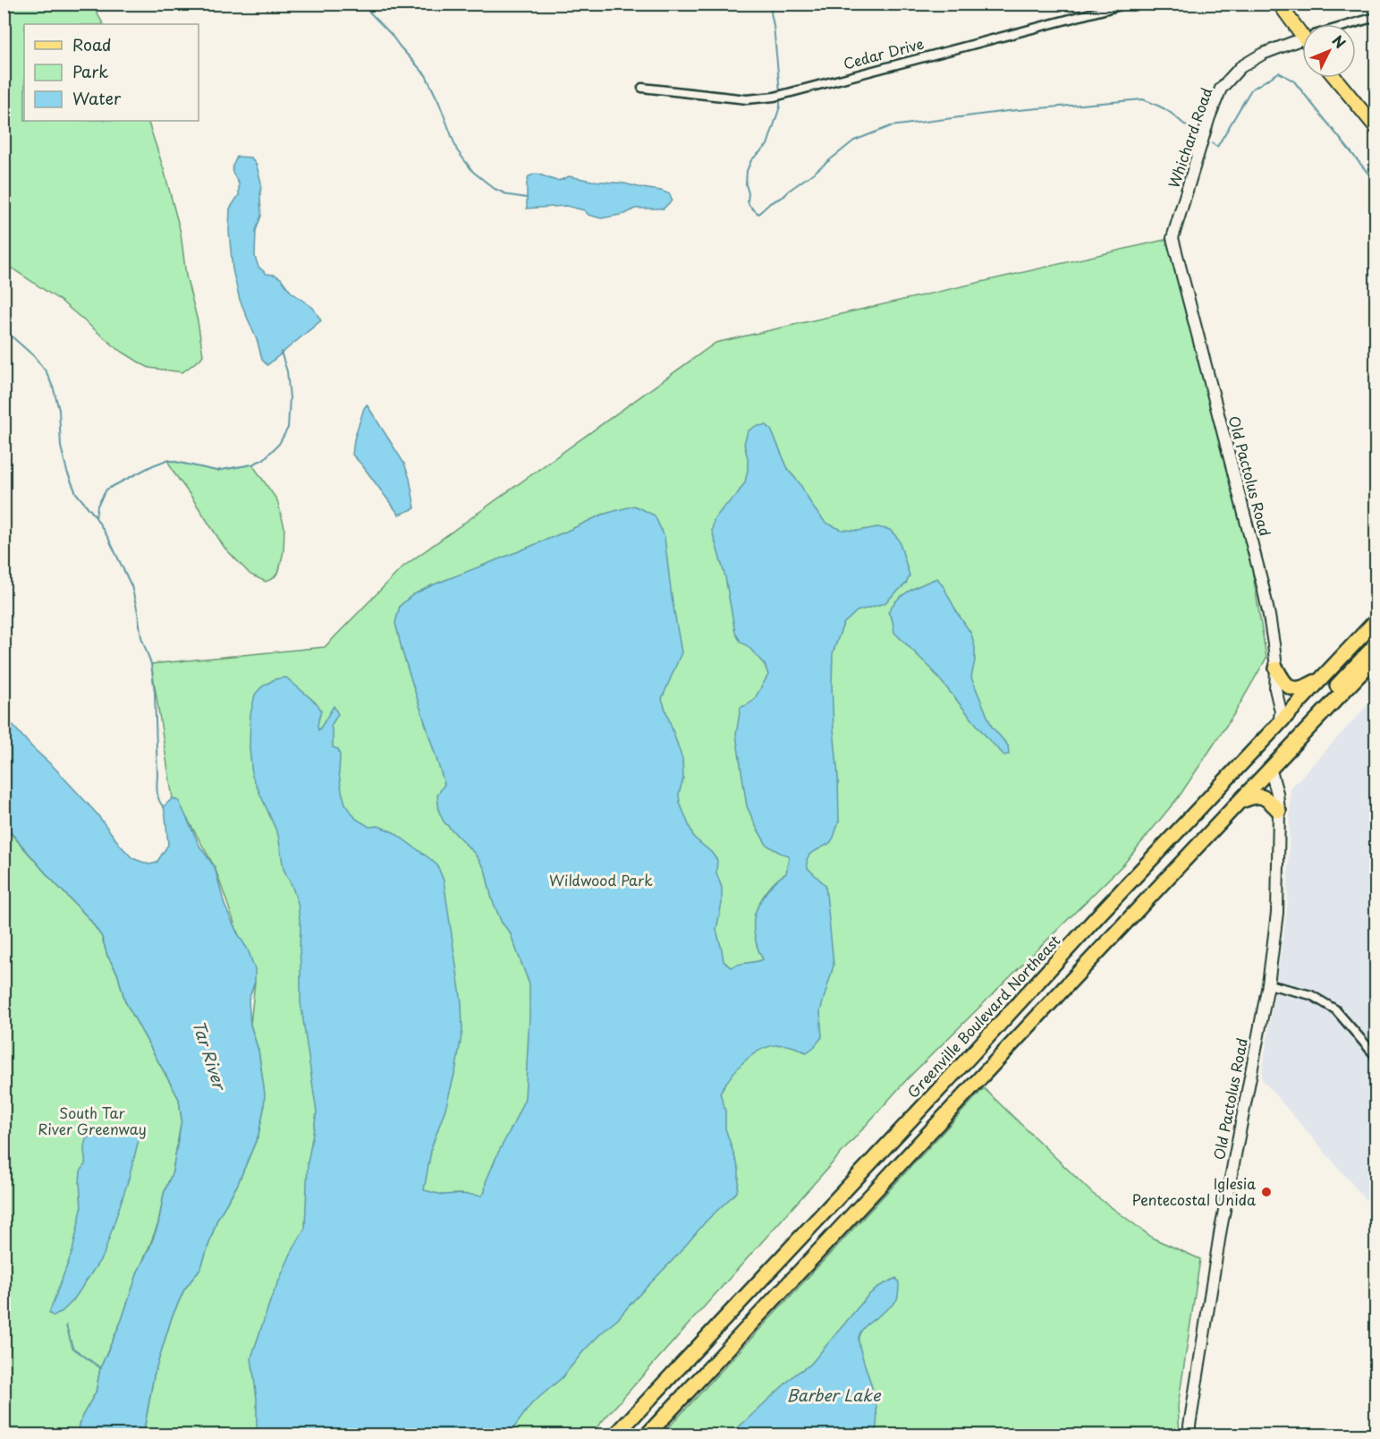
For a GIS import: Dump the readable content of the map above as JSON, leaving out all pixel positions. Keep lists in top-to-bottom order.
{
  "streets": {
    "highway": ["Greenville Boulevard Northeast"],
    "street": ["Cedar Drive", "Whichard Road", "Old Pactolus Road"]
  },
  "crossings": [
    ["Whichard Road", "Old Pactolus Road"],
    ["Old Pactolus Road", "Greenville Boulevard Northeast"]
  ],
  "water": ["Tar River", "Barber Lake"],
  "parks": ["Wildwood Park", "South Tar River Greenway"],
  "places": ["Iglesia Pentecostal Unida"],
  "legend": ["Road", "Park", "Water"],
  "north": "top right"
}
